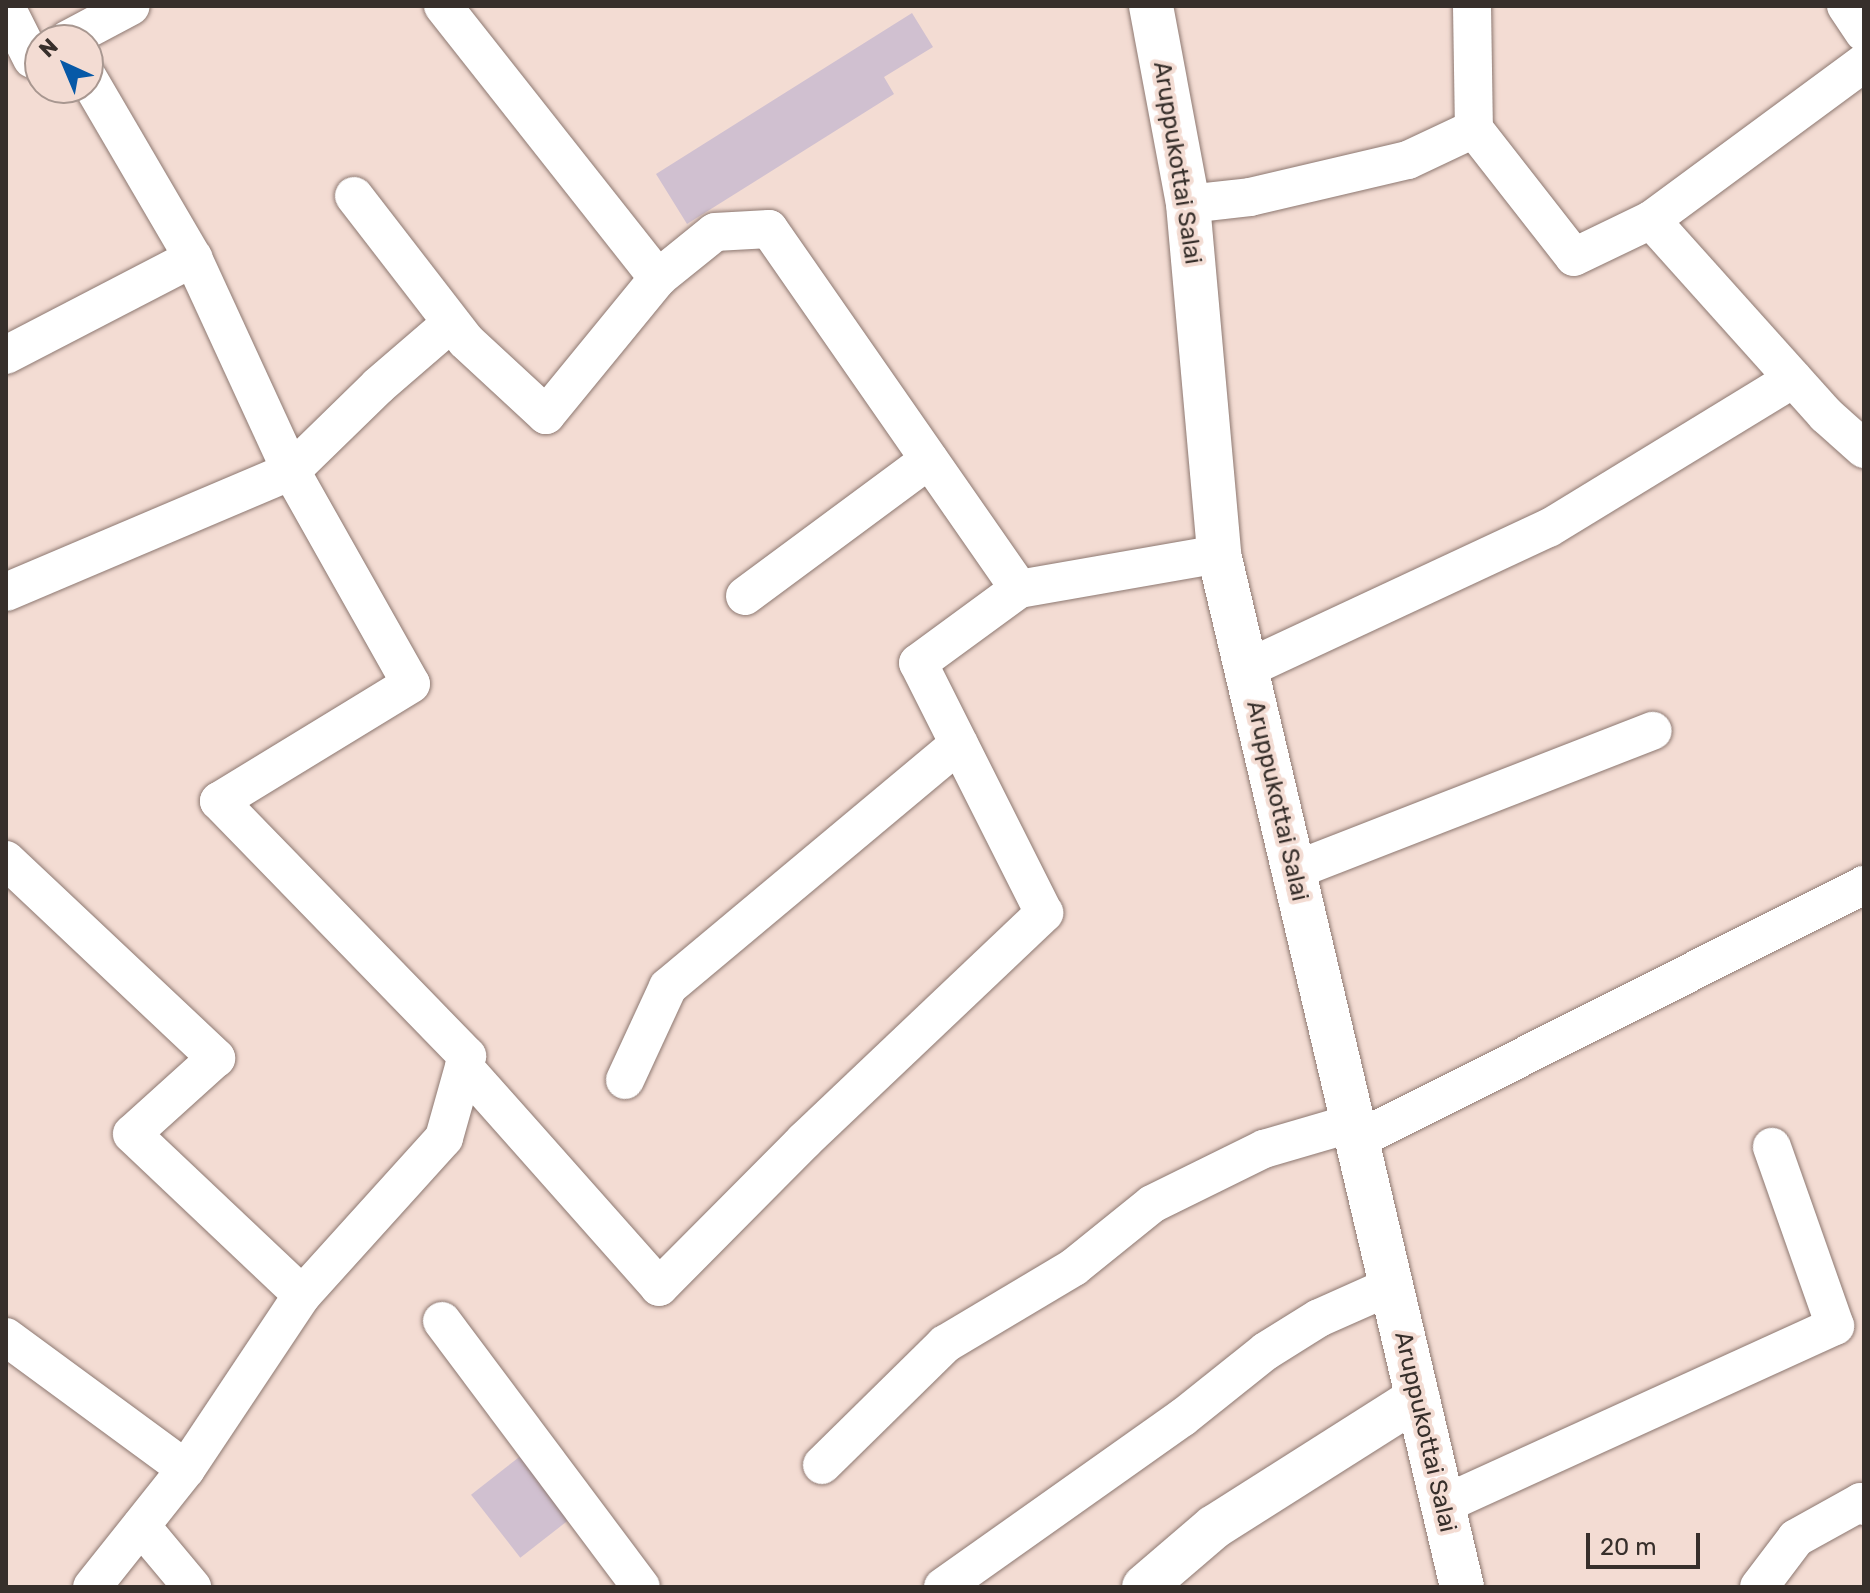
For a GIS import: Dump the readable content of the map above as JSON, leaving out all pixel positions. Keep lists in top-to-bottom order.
{
  "streets": {
    "main road": ["Aruppukottai Salai"]
  },
  "scale_bar": "20 m",
  "north": "top left"
}
